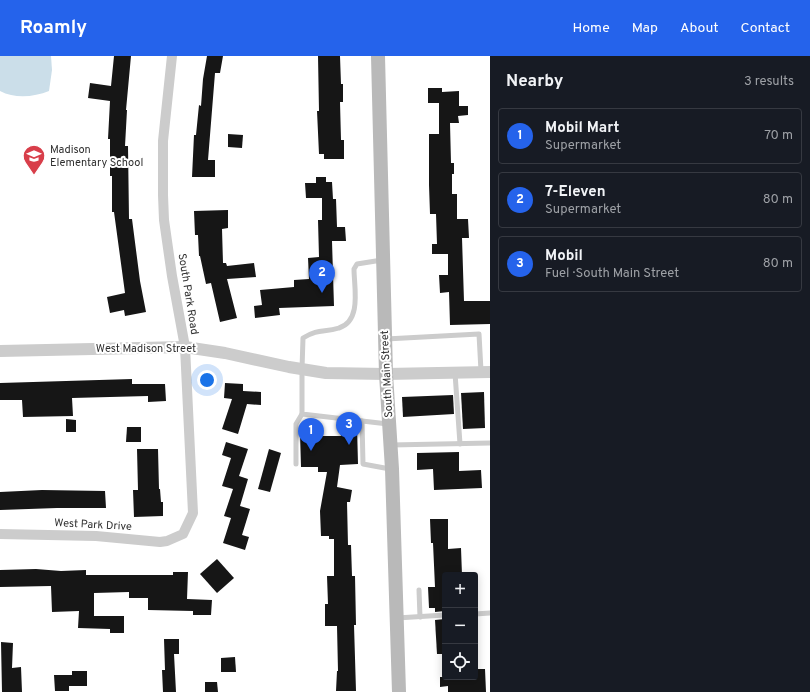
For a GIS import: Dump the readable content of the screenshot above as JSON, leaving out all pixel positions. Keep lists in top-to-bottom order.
{
  "streets": {
    "main road": ["South Main Street"],
    "street": ["South Park Road", "West Madison Street", "West Park Drive"]
  },
  "crossings": [
    ["South Park Road", "West Madison Street"],
    ["South Park Road", "West Park Drive"],
    ["West Madison Street", "South Main Street"]
  ],
  "places": {
    "school or university": ["Madison Elementary School"]
  },
  "page": {
    "header": "Roamly",
    "nav": [
      "Home",
      "Map",
      "About",
      "Contact"
    ],
    "heading": ["Nearby", "3 results"],
    "list": [
      {
        "mark": "1",
        "name": "Mobil Mart",
        "note": "Supermarket",
        "value": "70 m"
      },
      {
        "mark": "2",
        "name": "7-Eleven",
        "note": "Supermarket",
        "value": "80 m"
      },
      {
        "mark": "3",
        "name": "Mobil",
        "note": "Fuel · South Main Street",
        "value": "80 m"
      }
    ],
    "pins": ["2", "3", "1"],
    "map_buttons": ["+", "−"]
  }
}
